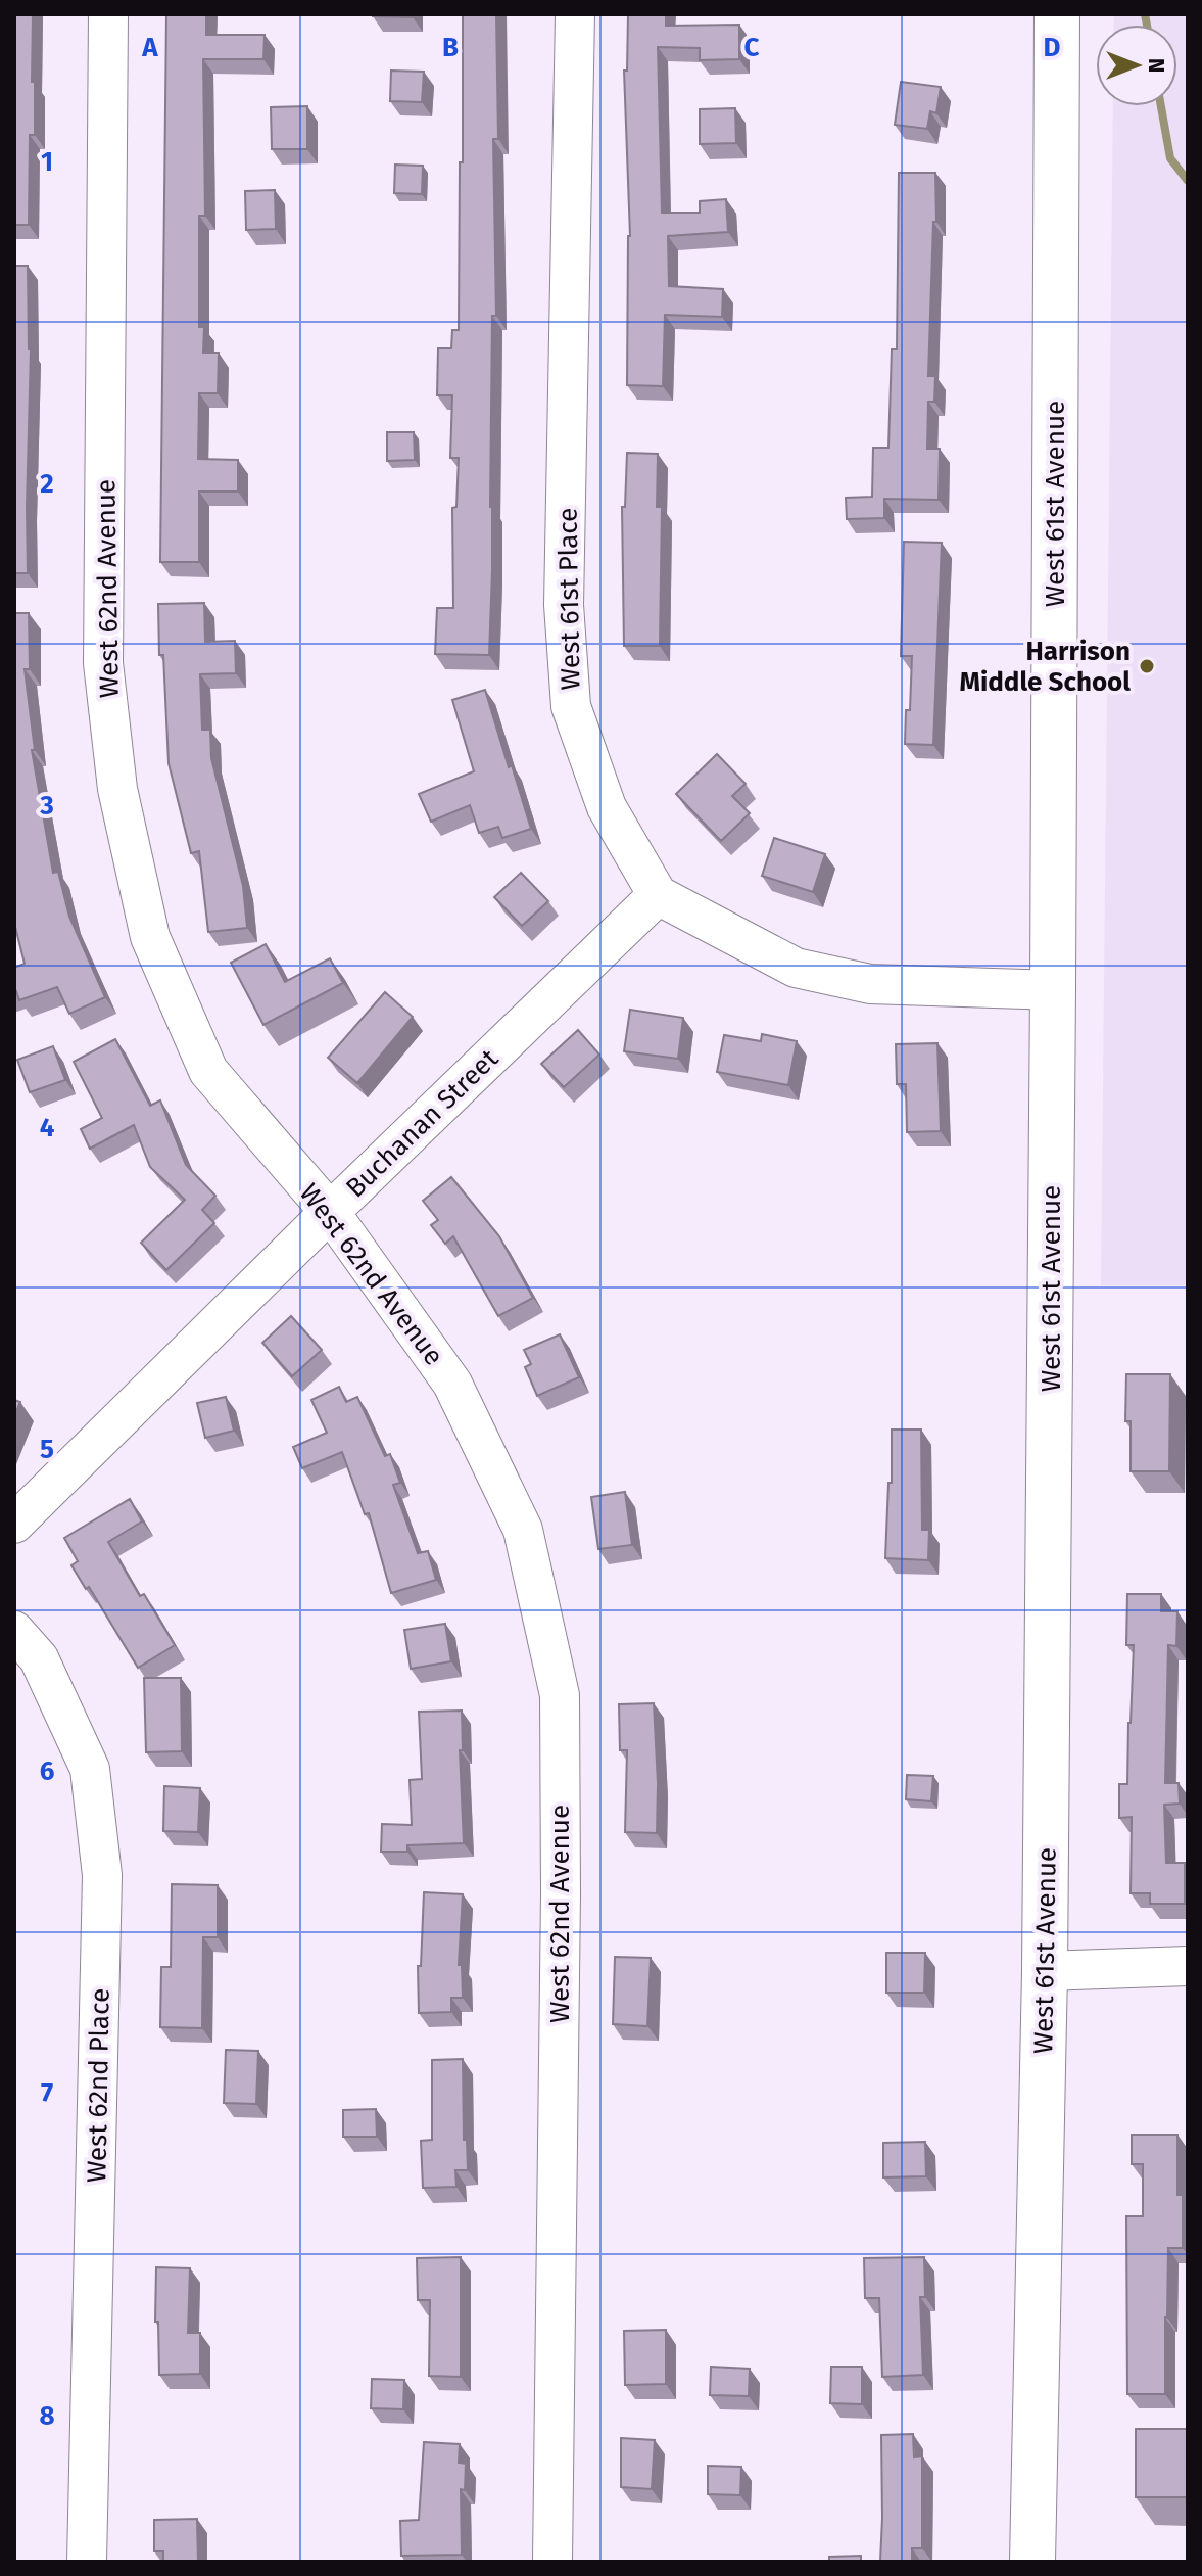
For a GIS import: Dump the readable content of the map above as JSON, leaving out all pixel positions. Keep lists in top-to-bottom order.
{
  "streets": {
    "main road": ["West 61st Avenue"],
    "street": [
      "West 62nd Avenue",
      "West 61st Place",
      "Buchanan Street",
      "West 62nd Place"
    ]
  },
  "crossings": [
    ["West 62nd Avenue", "Buchanan Street"],
    ["West 61st Place", "Buchanan Street"]
  ],
  "places": ["Harrison Middle School"],
  "north": "right",
  "grid": {
    "columns": [
      "A",
      "B",
      "C",
      "D"
    ],
    "rows": [
      "1",
      "2",
      "3",
      "4",
      "5",
      "6",
      "7",
      "8"
    ]
  }
}
